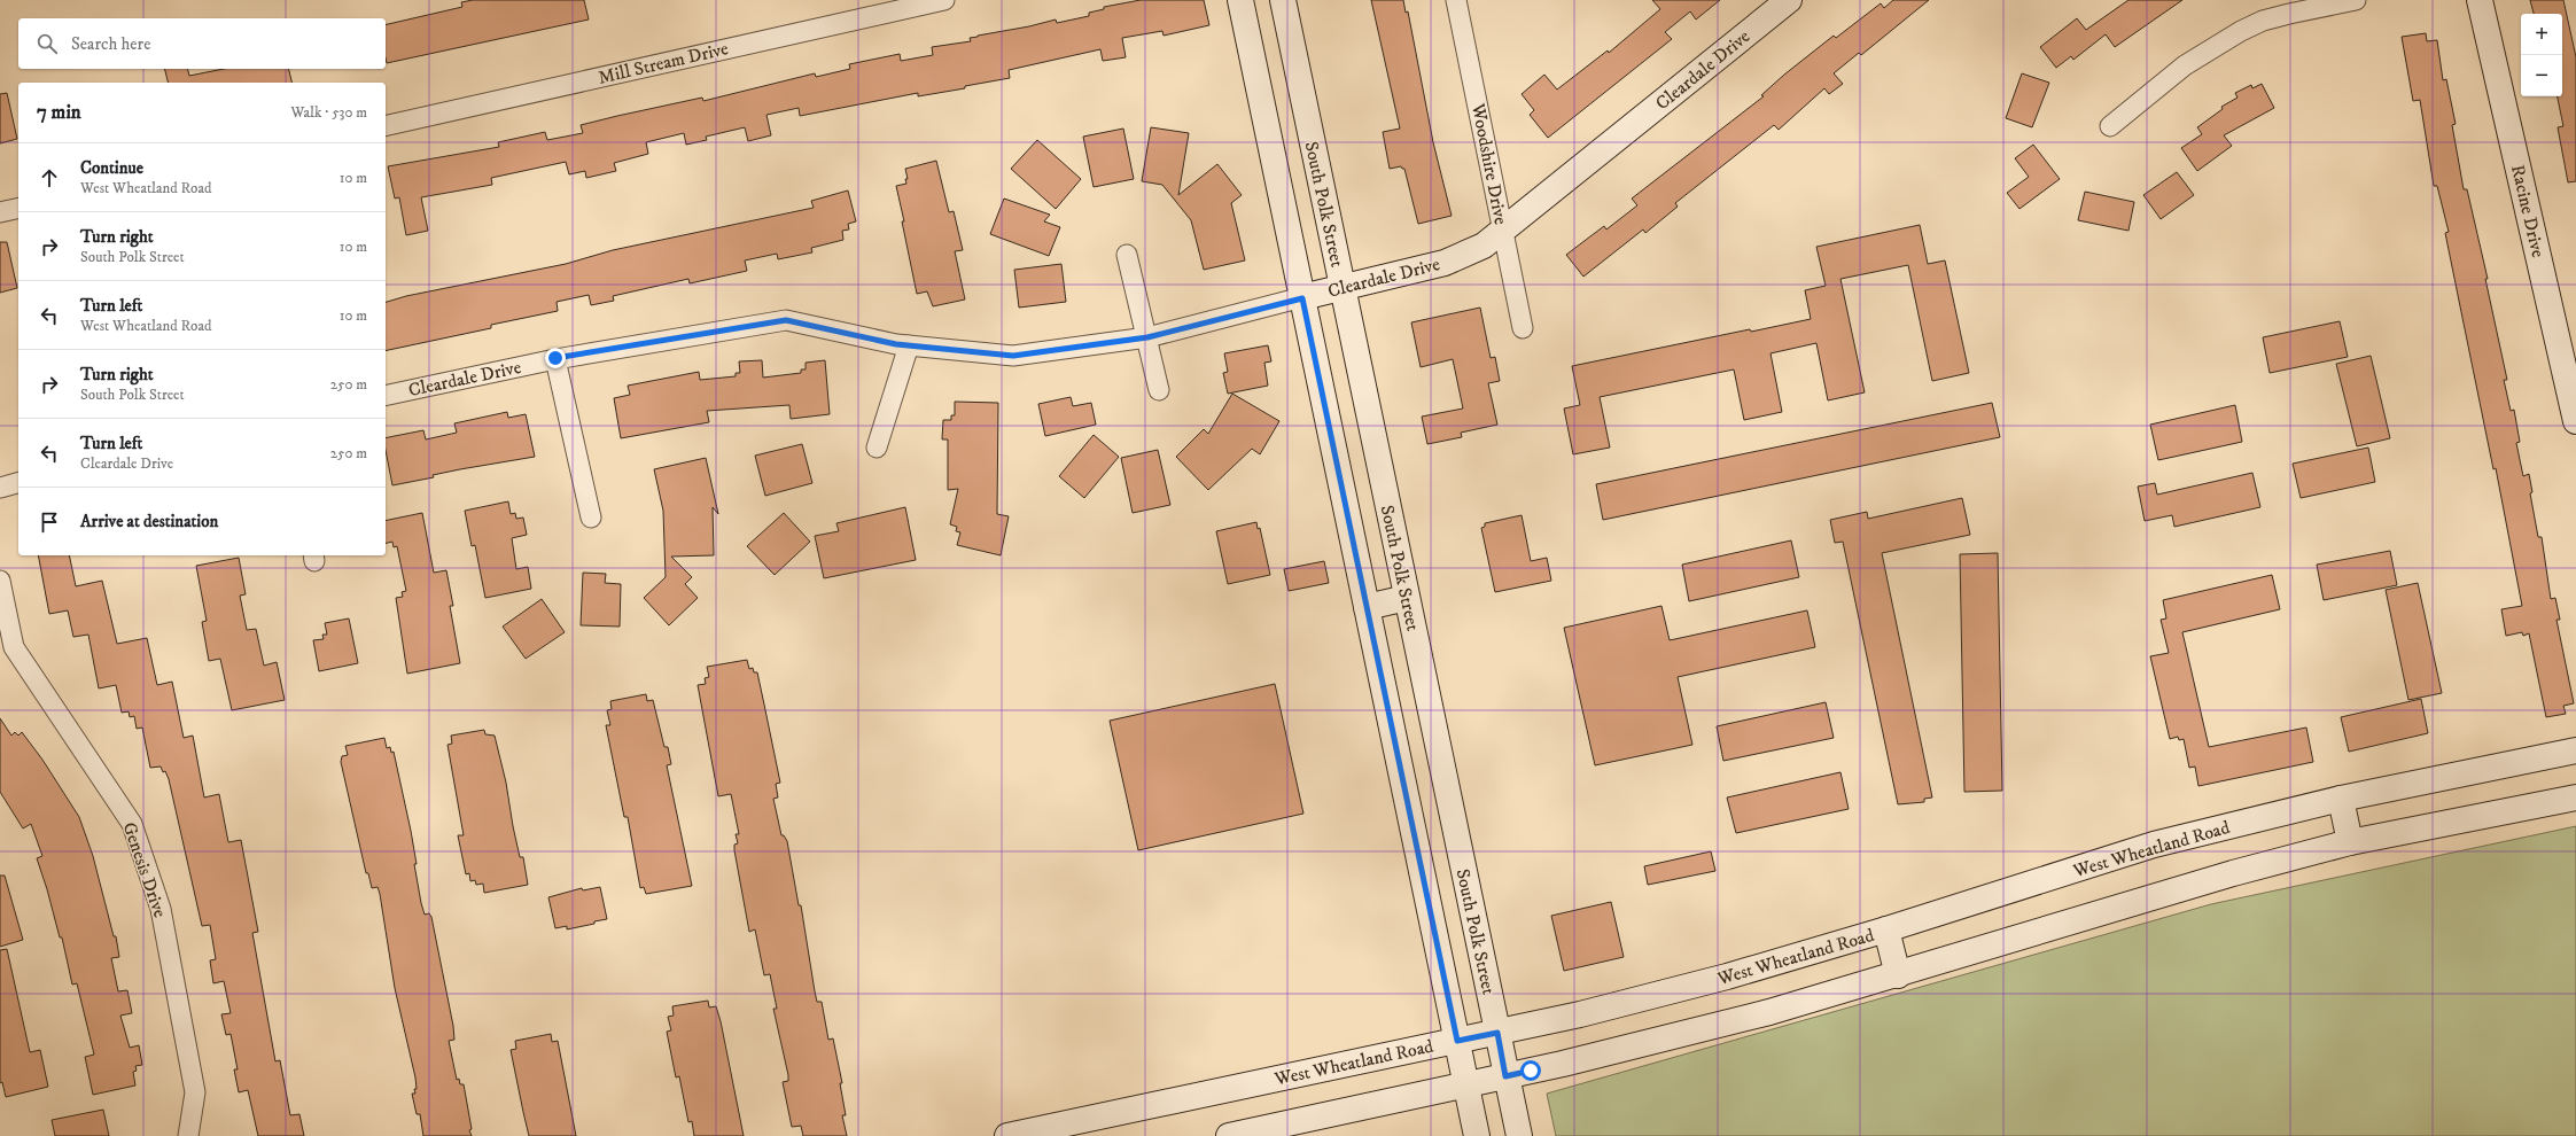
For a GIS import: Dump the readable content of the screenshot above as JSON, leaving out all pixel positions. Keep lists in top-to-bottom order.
{
  "streets": {
    "main road": [
      "Cleardale Drive",
      "South Polk Street",
      "Racine Drive",
      "West Wheatland Road"
    ],
    "street": ["Mill Stream Drive", "Woodshire Drive", "Genesis Drive"]
  },
  "crossings": [
    ["Cleardale Drive", "Woodshire Drive"],
    ["Cleardale Drive", "South Polk Street"],
    ["South Polk Street", "West Wheatland Road"]
  ],
  "page": {
    "map_buttons": ["+", "−"],
    "search": "Search here",
    "heading": ["7 min", "Walk · 530 m"],
    "list": [
      ["Continue", "West Wheatland Road", "10 m"],
      ["Turn right", "South Polk Street", "10 m"],
      ["Turn left", "West Wheatland Road", "10 m"],
      ["Turn right", "South Polk Street", "250 m"],
      ["Turn left", "Cleardale Drive", "250 m"],
      "Arrive at destination"
    ]
  }
}
